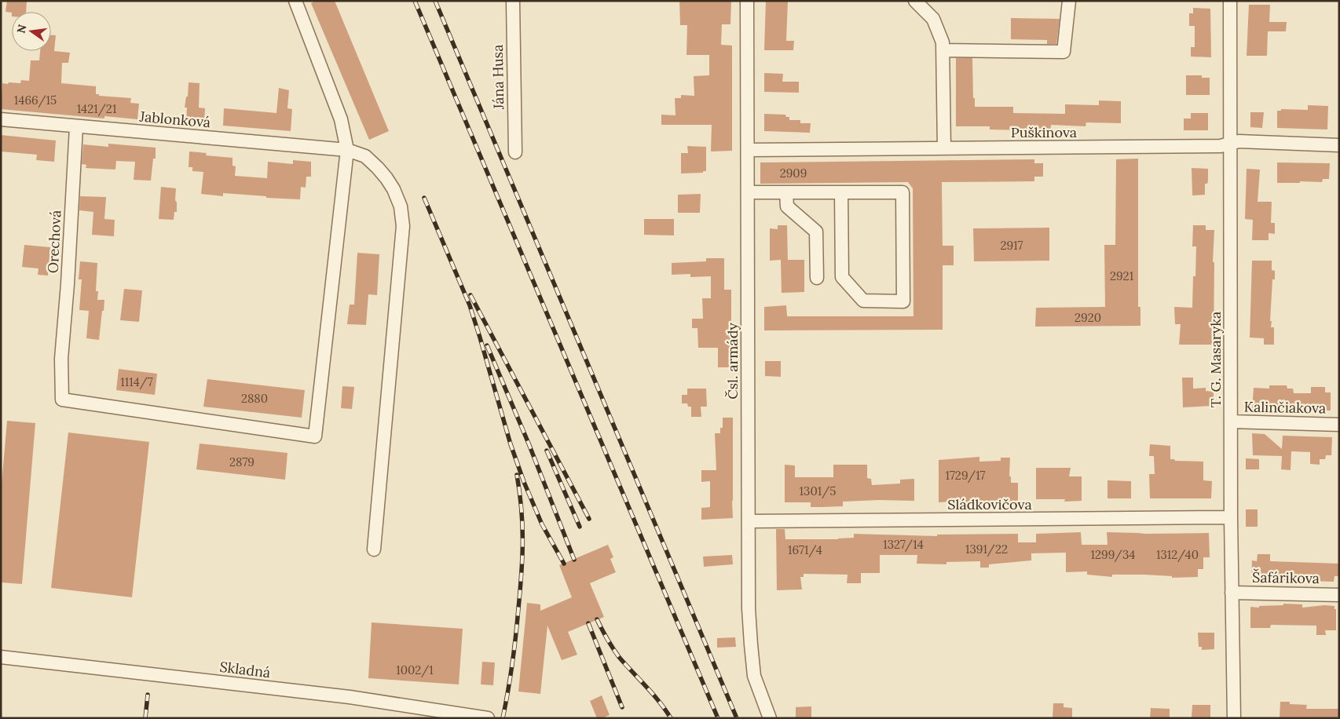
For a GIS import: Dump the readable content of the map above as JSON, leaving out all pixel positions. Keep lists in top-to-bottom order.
{
  "streets": {
    "street": [
      "Jána Husa",
      "Jablonková",
      "Puškinova",
      "Orechová",
      "T. G. Masaryka",
      "Čsl. armády",
      "Kalinčiakova",
      "Sládkovičova",
      "Šafárikova",
      "Skladná"
    ]
  },
  "crossings": [
    ["Jablonková", "Orechová"],
    ["Puškinova", "T. G. Masaryka"],
    ["Puškinova", "Čsl. armády"],
    ["T. G. Masaryka", "Kalinčiakova"],
    ["T. G. Masaryka", "Sládkovičova"],
    ["T. G. Masaryka", "Šafárikova"],
    ["Čsl. armády", "Sládkovičova"]
  ],
  "house_numbers": [
    "1466/15",
    "1421/21",
    "2909",
    "2917",
    "2921",
    "2920",
    "1114/7",
    "2880",
    "2879",
    "1729/17",
    "1301/5",
    "1327/14",
    "1391/22",
    "1671/4",
    "1299/34",
    "1312/40",
    "1002/1"
  ],
  "north": "left"
}
